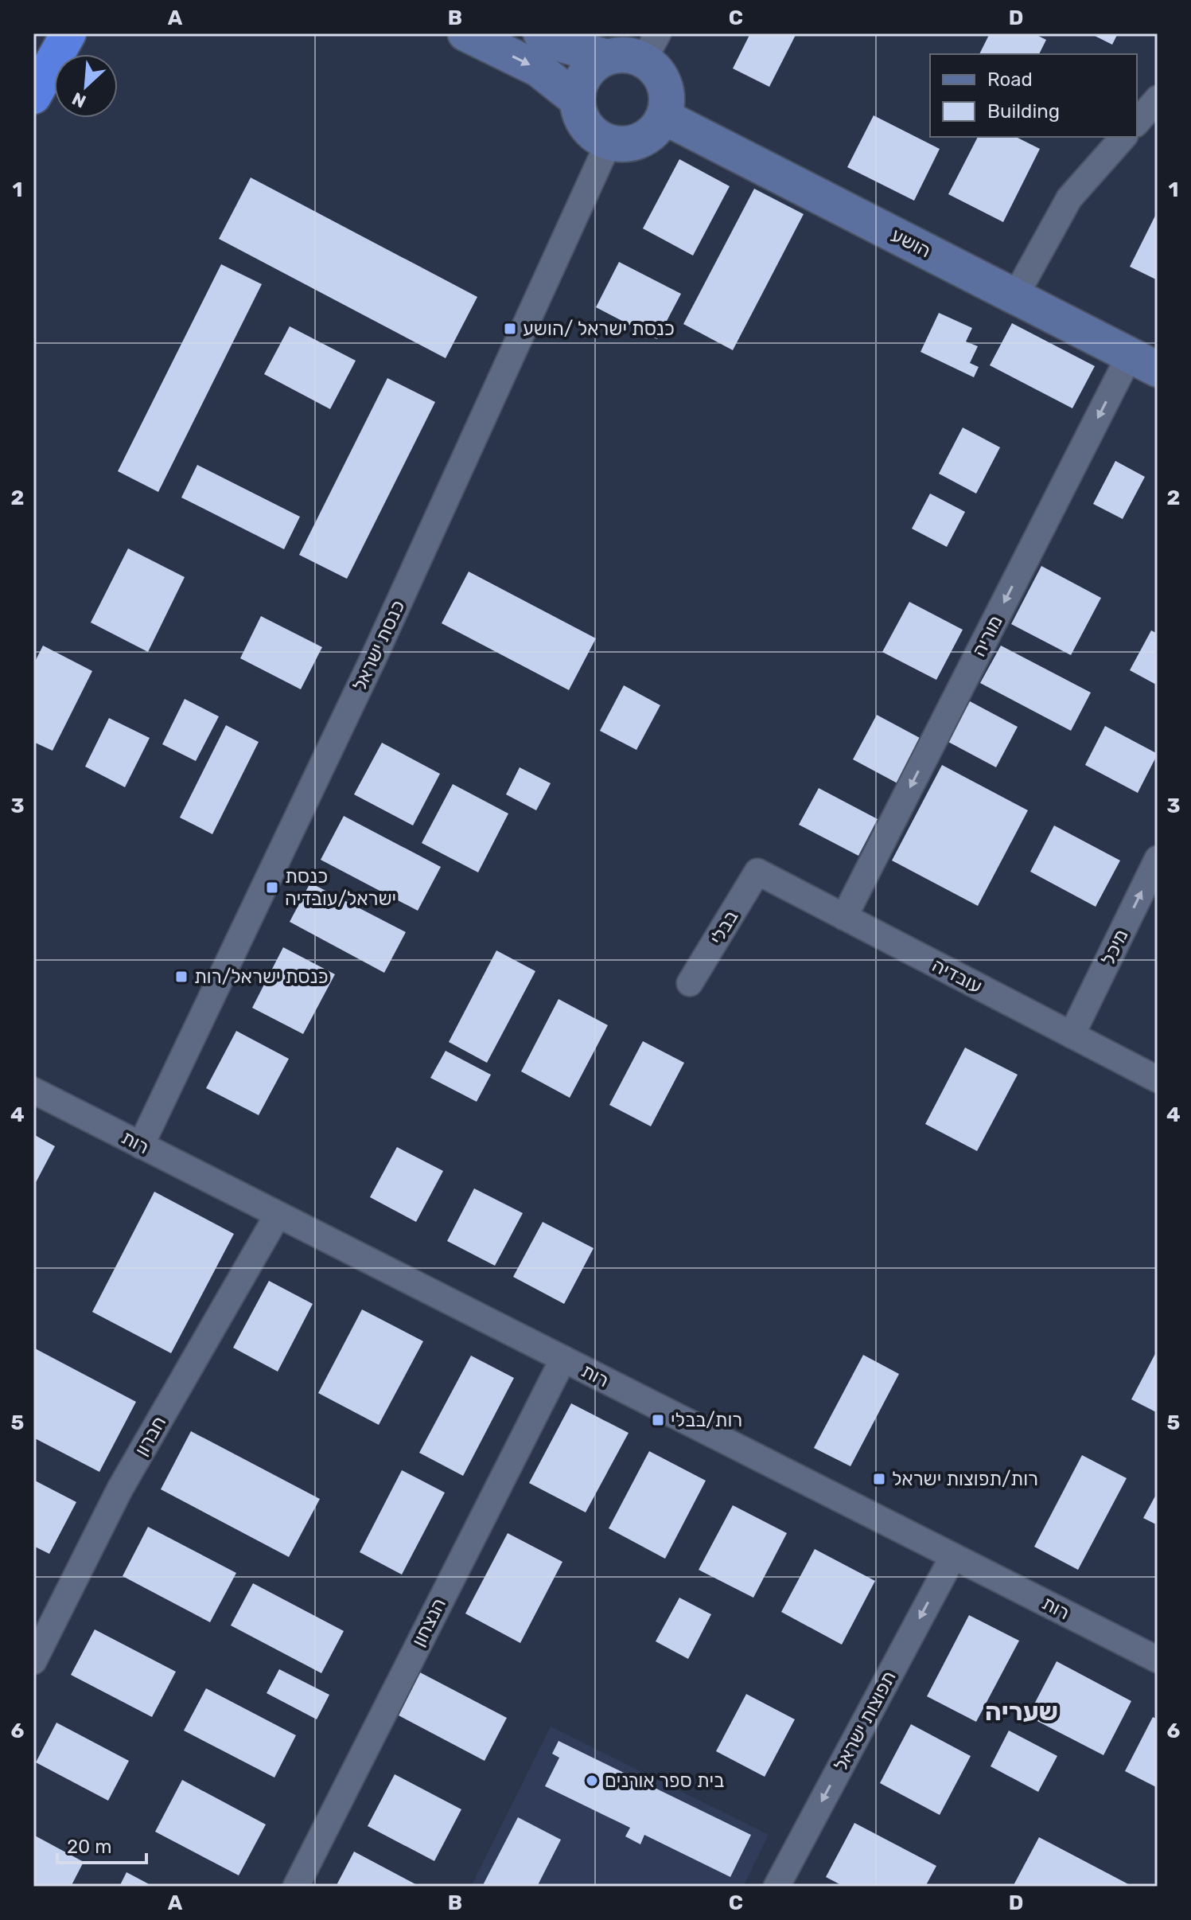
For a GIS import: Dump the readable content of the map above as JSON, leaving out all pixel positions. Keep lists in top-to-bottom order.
{
  "streets": {
    "street": [
      "הושע",
      "מוריה",
      "כנסת ישראל",
      "בבלי",
      "מיכל",
      "עובדיה",
      "רות",
      "חברון",
      "הנצחון",
      "תפוצות ישראל"
    ]
  },
  "crossings": [
    ["הושע", "מוריה"],
    ["הושע", "כנסת ישראל"],
    ["מוריה", "עובדיה"],
    ["כנסת ישראל", "רות"],
    ["בבלי", "עובדיה"],
    ["מיכל", "עובדיה"],
    ["רות", "חברון"],
    ["רות", "הנצחון"],
    ["רות", "תפוצות ישראל"]
  ],
  "one_way": ["מוריה", "מיכל", "תפוצות ישראל"],
  "districts": ["שעריה"],
  "places": {
    "transit": [
      "כנסת ישראל /הושע",
      "כנסת ישראל/עובדיה",
      "כנסת ישראל/רות",
      "רות/בבלי",
      "רות/תפוצות ישראל"
    ],
    "other": ["בית ספר אורנים"]
  },
  "legend": ["Road", "Building"],
  "scale_bar": "20 m",
  "north": "bottom left",
  "grid": {
    "columns": [
      "A",
      "B",
      "C",
      "D"
    ],
    "rows": [
      "1",
      "2",
      "3",
      "4",
      "5",
      "6"
    ]
  }
}
